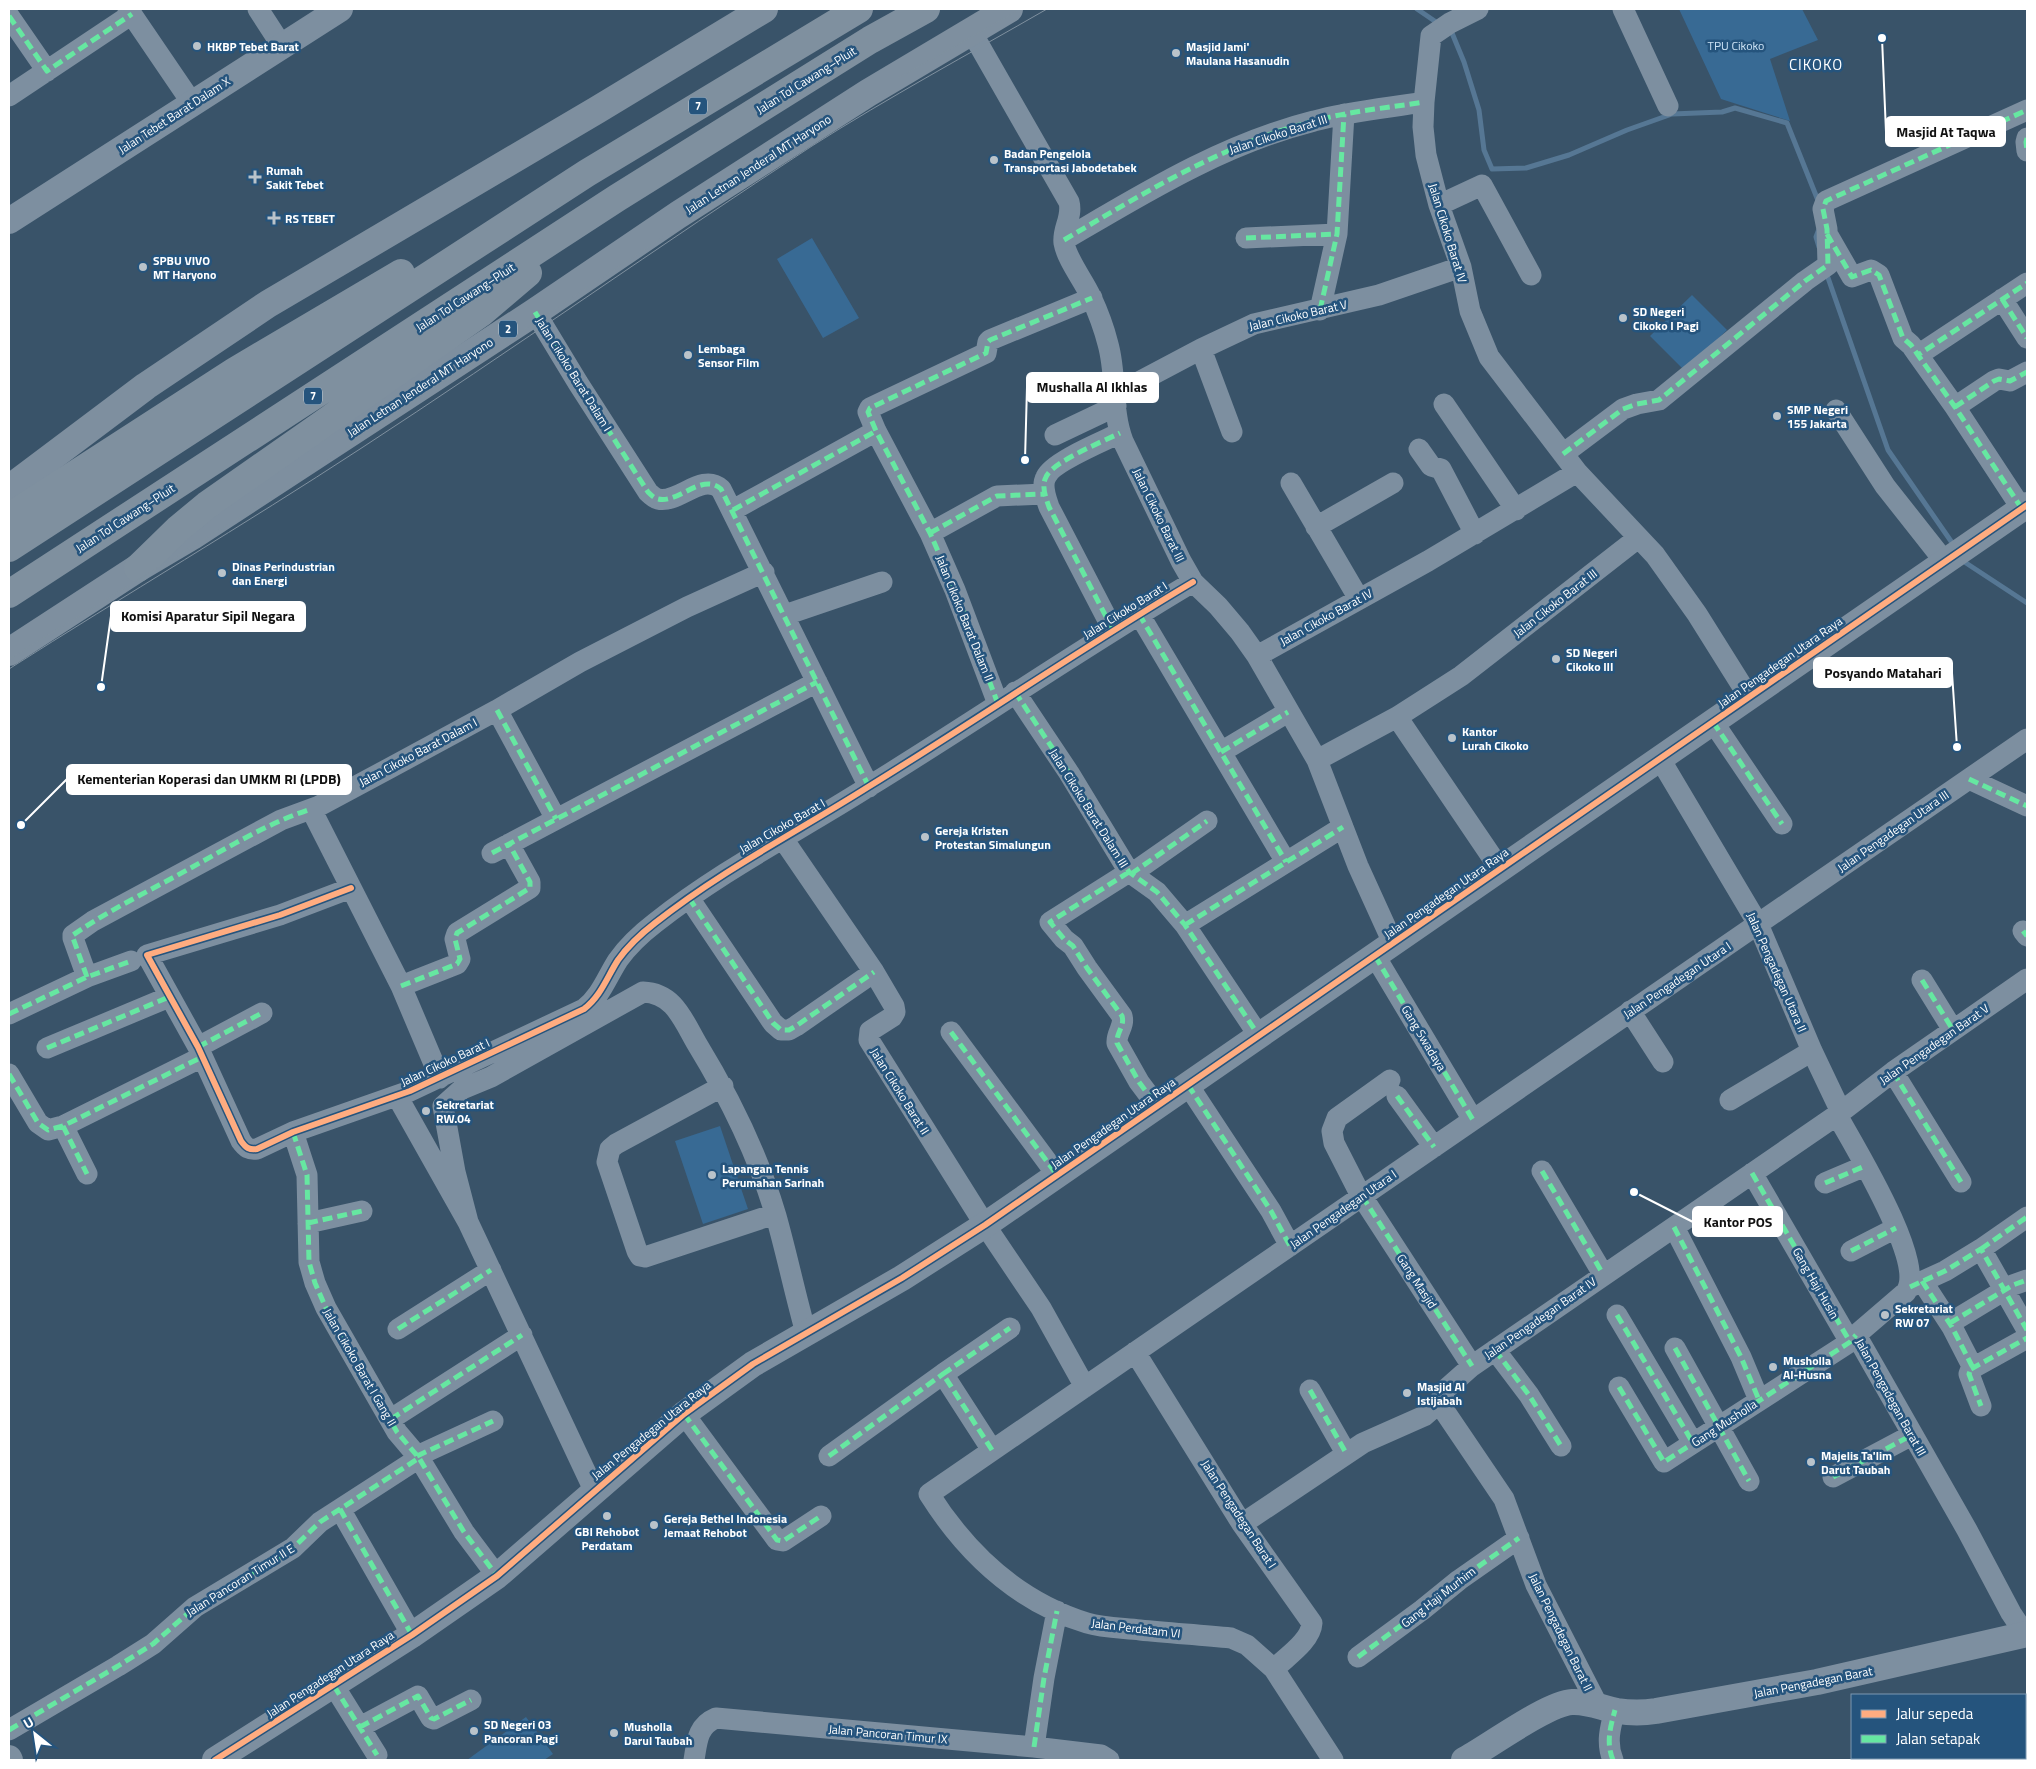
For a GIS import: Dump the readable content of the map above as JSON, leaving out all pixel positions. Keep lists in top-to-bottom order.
{
  "streets": {
    "highway": [
      "Jalan Tol Cawang–Pluit",
      "7",
      "Jalan Letnan Jenderal MT Haryono",
      "2"
    ],
    "street": [
      "Jalan Tebet Barat Dalam X",
      "Jalan Cikoko Barat III",
      "Jalan Cikoko Barat IV",
      "Jalan Cikoko Barat V",
      "Jalan Cikoko Barat Dalam I",
      "Jalan Cikoko Barat I",
      "Jalan Cikoko Barat Dalam II",
      "Jalan Pengadegan Utara Raya",
      "Jalan Cikoko Barat Dalam III",
      "Jalan Pengadegan Utara III",
      "Jalan Pengadegan Utara II",
      "Jalan Pengadegan Utara I",
      "Gang Swadaya",
      "Jalan Pengadegan Barat V",
      "Jalan Cikoko Barat II",
      "Gang Masjid",
      "Gang Haji Husin",
      "Jalan Pengadegan Barat IV",
      "Jalan Cikoko Barat I Gang II",
      "Jalan Pengadegan Barat III",
      "Gang Musholla",
      "Jalan Pengadegan Barat I",
      "Jalan Pancoran Timur II E",
      "Gang Haji Murhim",
      "Jalan Perdatam VI",
      "Jalan Pengadegan Barat II",
      "Jalan Pengadegan Barat",
      "Jalan Pancoran Timur IX"
    ]
  },
  "crossings": [
    ["Jalan Cikoko Barat III", "Jalan Cikoko Barat IV"],
    ["Jalan Cikoko Barat III", "Jalan Cikoko Barat V"],
    ["Jalan Cikoko Barat III", "Jalan Cikoko Barat I"],
    ["Jalan Cikoko Barat III", "Jalan Cikoko Barat Dalam II"],
    ["Jalan Cikoko Barat III", "Jalan Pengadegan Utara Raya"],
    ["Jalan Cikoko Barat III", "Gang Swadaya"],
    ["Jalan Letnan Jenderal MT Haryono", "Jalan Cikoko Barat Dalam I"],
    ["Jalan Cikoko Barat IV", "Jalan Cikoko Barat V"],
    ["Jalan Cikoko Barat IV", "Jalan Pengadegan Utara Raya"],
    ["Jalan Cikoko Barat Dalam I", "Jalan Cikoko Barat I"],
    ["Jalan Cikoko Barat I", "Jalan Cikoko Barat Dalam II"],
    ["Jalan Cikoko Barat I", "Jalan Pengadegan Utara Raya"],
    ["Jalan Cikoko Barat I", "Jalan Cikoko Barat Dalam III"],
    ["Jalan Cikoko Barat I", "Jalan Cikoko Barat II"],
    ["Jalan Cikoko Barat Dalam II", "Jalan Cikoko Barat Dalam III"],
    ["Jalan Pengadegan Utara Raya", "Jalan Cikoko Barat Dalam III"],
    ["Jalan Pengadegan Utara Raya", "Jalan Pengadegan Utara II"],
    ["Jalan Pengadegan Utara Raya", "Gang Swadaya"],
    ["Jalan Pengadegan Utara Raya", "Jalan Cikoko Barat II"],
    ["Jalan Pengadegan Utara Raya", "Jalan Cikoko Barat I Gang II"],
    ["Jalan Pengadegan Utara III", "Jalan Pengadegan Utara II"],
    ["Jalan Pengadegan Utara III", "Jalan Pengadegan Utara I"],
    ["Jalan Pengadegan Utara II", "Jalan Pengadegan Utara I"],
    ["Jalan Pengadegan Utara II", "Jalan Pengadegan Barat V"],
    ["Jalan Pengadegan Utara II", "Jalan Pengadegan Barat IV"],
    ["Jalan Pengadegan Utara I", "Gang Swadaya"],
    ["Jalan Pengadegan Utara I", "Gang Masjid"],
    ["Jalan Pengadegan Utara I", "Jalan Pengadegan Barat I"],
    ["Jalan Pengadegan Barat V", "Jalan Pengadegan Barat IV"],
    ["Gang Masjid", "Jalan Pengadegan Barat IV"],
    ["Gang Haji Husin", "Jalan Pengadegan Barat IV"],
    ["Gang Haji Husin", "Jalan Pengadegan Barat III"],
    ["Gang Haji Husin", "Gang Musholla"],
    ["Jalan Pengadegan Barat IV", "Jalan Pengadegan Barat I"],
    ["Jalan Pengadegan Barat IV", "Jalan Pengadegan Barat II"],
    ["Jalan Cikoko Barat I Gang II", "Jalan Pancoran Timur II E"],
    ["Jalan Pengadegan Barat III", "Gang Musholla"],
    ["Jalan Pengadegan Barat III", "Jalan Pengadegan Barat"],
    ["Jalan Pengadegan Barat I", "Jalan Perdatam VI"],
    ["Gang Haji Murhim", "Jalan Pengadegan Barat II"],
    ["Jalan Pengadegan Barat II", "Jalan Pengadegan Barat"]
  ],
  "districts": ["CIKOKO"],
  "parks": ["TPU Cikoko"],
  "places": {
    "other": [
      "Masjid At Taqwa",
      "HKBP Tebet Barat",
      "Masjid Jami' Maulana Hasanudin",
      "Badan Pengelola Transportasi Jabodetabek",
      "SPBU VIVO MT Haryono",
      "SD Negeri Cikoko I Pagi",
      "Lembaga Sensor Film",
      "SMP Negeri 155 Jakarta",
      "Mushalla Al Ikhlas",
      "Dinas Perindustrian dan Energi",
      "SD Negeri Cikoko III",
      "Komisi Aparatur Sipil Negara",
      "Kantor Lurah Cikoko",
      "Posyando Matahari",
      "Kementerian Koperasi dan UMKM RI (LPDB)",
      "Gereja Kristen Protestan Simalungun",
      "Sekretariat RW.04",
      "Lapangan Tennis Perumahan Sarinah",
      "Kantor POS",
      "Sekretariat RW 07",
      "Musholla Al-Husna",
      "Masjid Al Istijabah",
      "Majelis Ta'lim Darut Taubah",
      "GBI Rehobot Perdatam",
      "Gereja Bethel Indonesia Jemaat Rehobot",
      "SD Negeri 03 Pancoran Pagi",
      "Musholla Darul Taubah"
    ],
    "health": ["Rumah Sakit Tebet", "RS TEBET"]
  },
  "legend": ["Jalur sepeda", "Jalan setapak"],
  "north": "top left"
}
